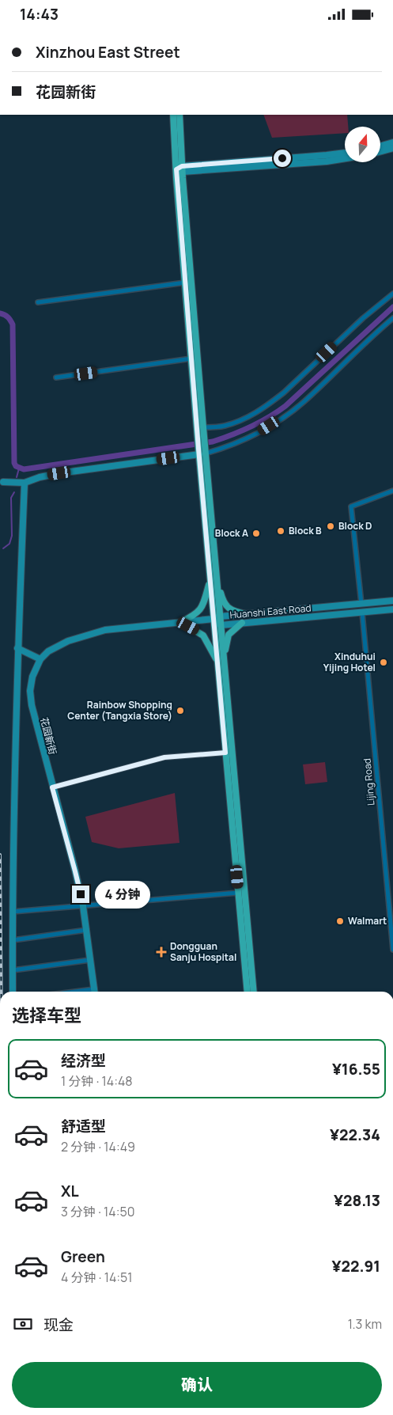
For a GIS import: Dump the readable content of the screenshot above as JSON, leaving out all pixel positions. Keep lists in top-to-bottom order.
{
  "streets": {
    "street": ["Huanshi East Road", "花园新街", "Lijing Road"]
  },
  "crossings": [
    ["Huanshi East Road", "花园新街"],
    ["Huanshi East Road", "Lijing Road"]
  ],
  "places": {
    "other": [
      "Block D",
      "Block B",
      "Block A",
      "Xinduhui Yijing Hotel",
      "Rainbow Shopping Center (Tangxia Store)",
      "Walmart"
    ],
    "health": ["Dongguan Sanju Hospital"]
  },
  "north": "top",
  "page": {
    "status": "14:43",
    "banner": ["Xinzhou East Street", "花园新街"],
    "bubble": "4 分钟",
    "heading": "选择车型",
    "list": [
      {
        "name": "经济型",
        "note": "1 分钟 · 14:48",
        "value": "¥16.55"
      },
      {
        "name": "舒适型",
        "note": "2 分钟 · 14:49",
        "value": "¥22.34"
      },
      {
        "name": "XL",
        "note": "3 分钟 · 14:50",
        "value": "¥28.13"
      },
      {
        "name": "Green",
        "note": "4 分钟 · 14:51",
        "value": "¥22.91"
      }
    ],
    "pay": ["现金", "1.3 km"],
    "buttons": "确认"
  }
}
